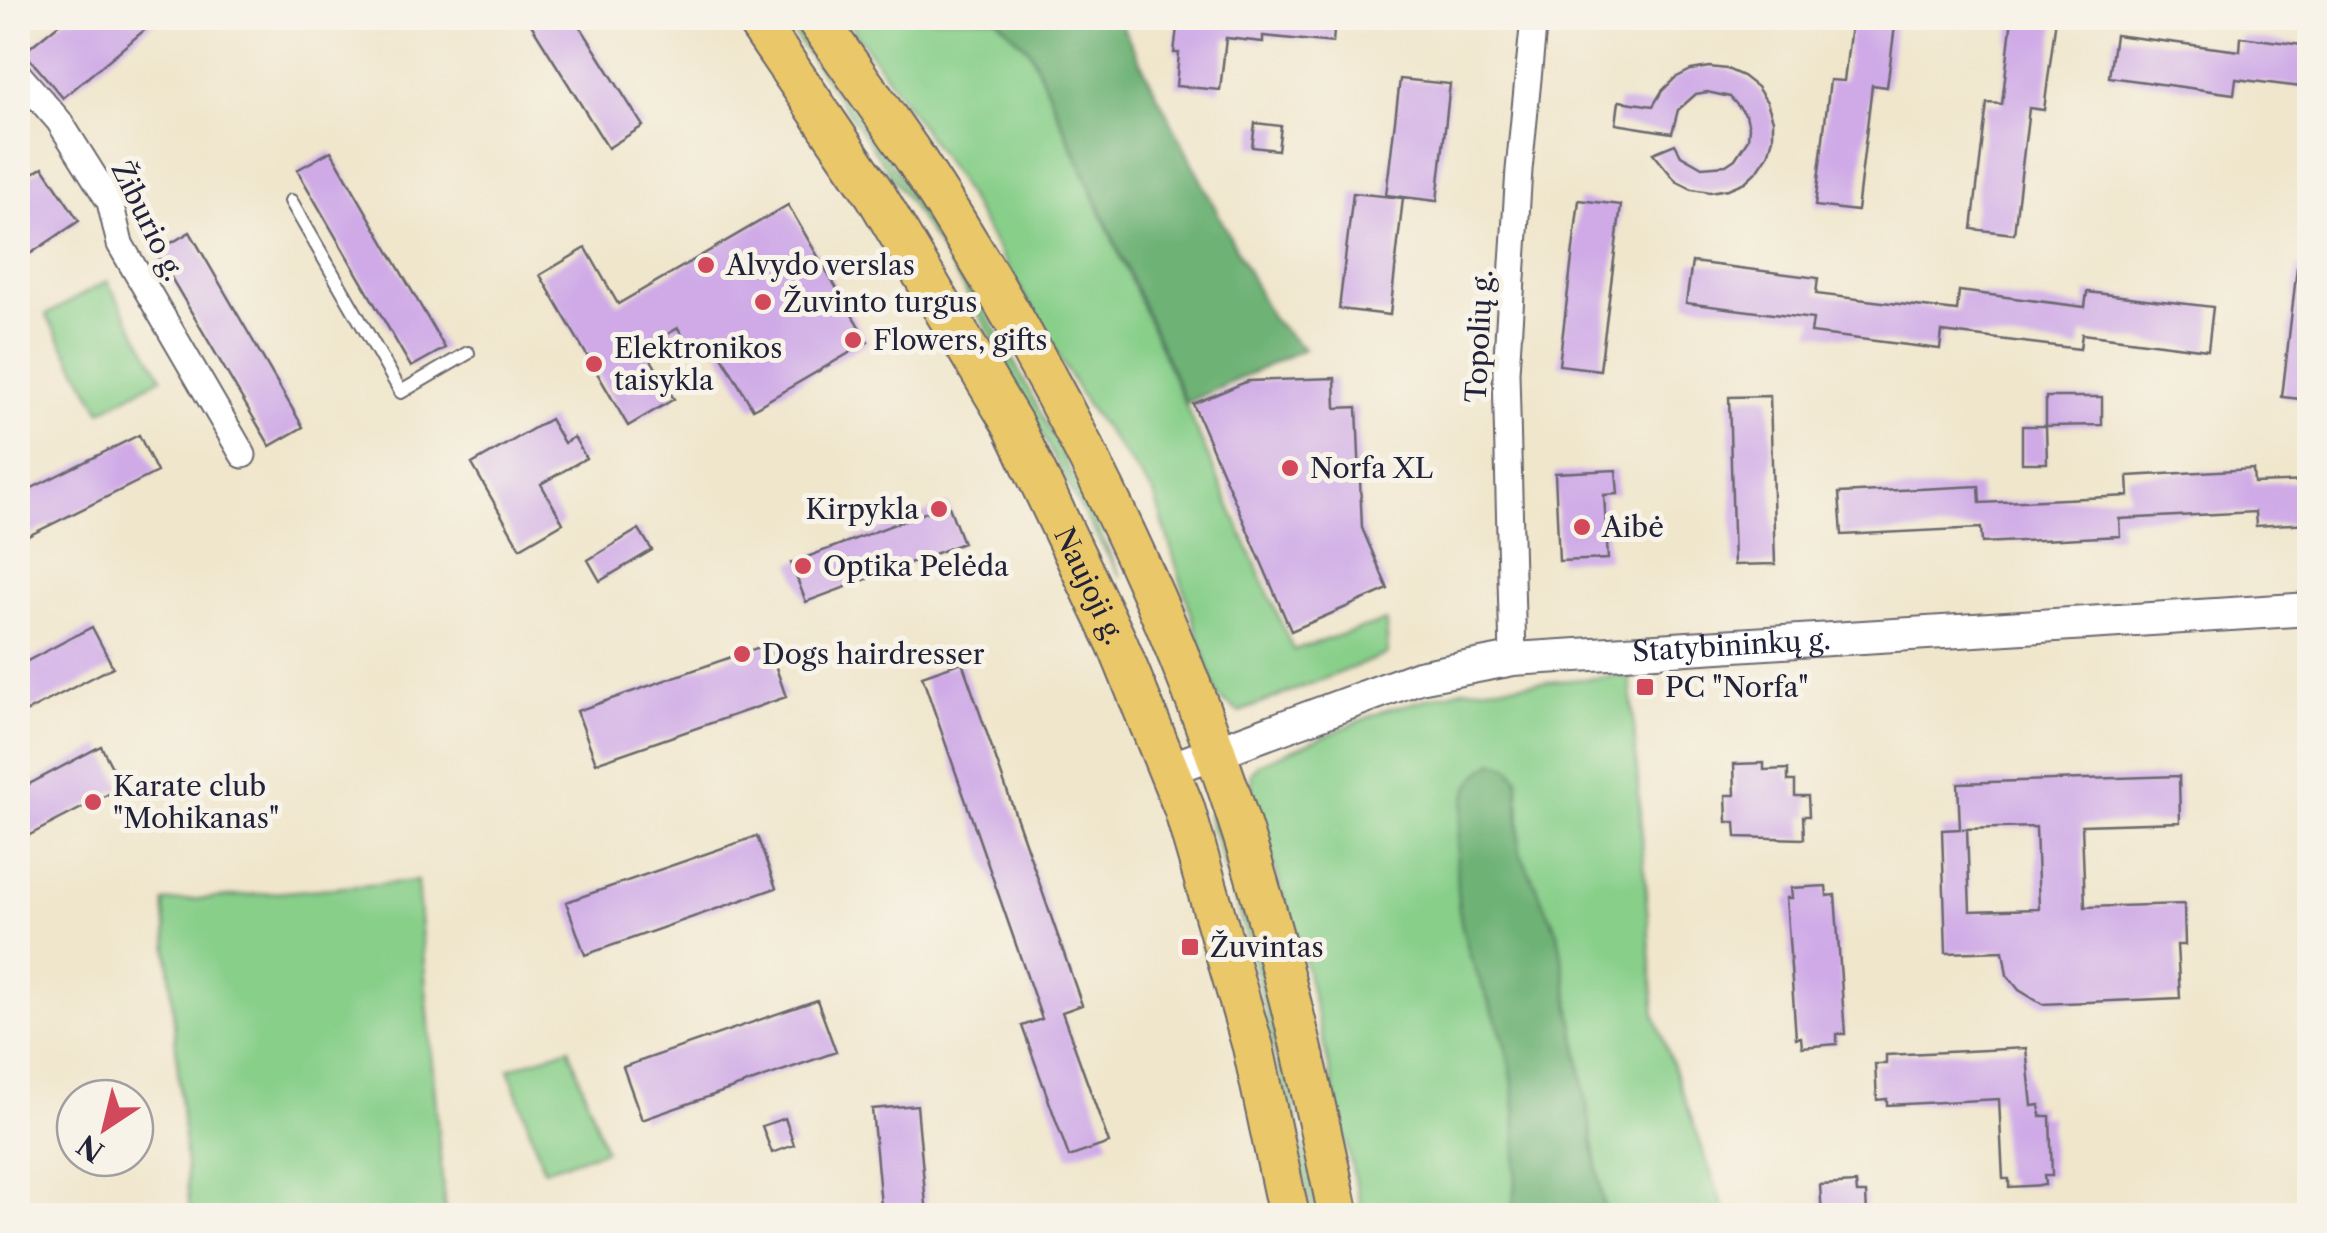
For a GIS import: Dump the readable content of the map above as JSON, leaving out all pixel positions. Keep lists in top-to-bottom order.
{
  "streets": {
    "main road": ["Naujoji g."],
    "street": ["Žiburio g.", "Topolių g.", "Statybininkų g."]
  },
  "crossings": [
    ["Topolių g.", "Statybininkų g."],
    ["Naujoji g.", "Statybininkų g."]
  ],
  "places": {
    "other": [
      "Alvydo verslas",
      "Žuvinto turgus",
      "Flowers, gifts",
      "Elektronikos taisykla",
      "Norfa XL",
      "Kirpykla",
      "Aibė",
      "Optika Pelėda",
      "Dogs hairdresser",
      "Karate club \"Mohikanas\""
    ],
    "transit": ["PC \"Norfa\"", "Žuvintas"]
  },
  "north": "bottom left"
}
